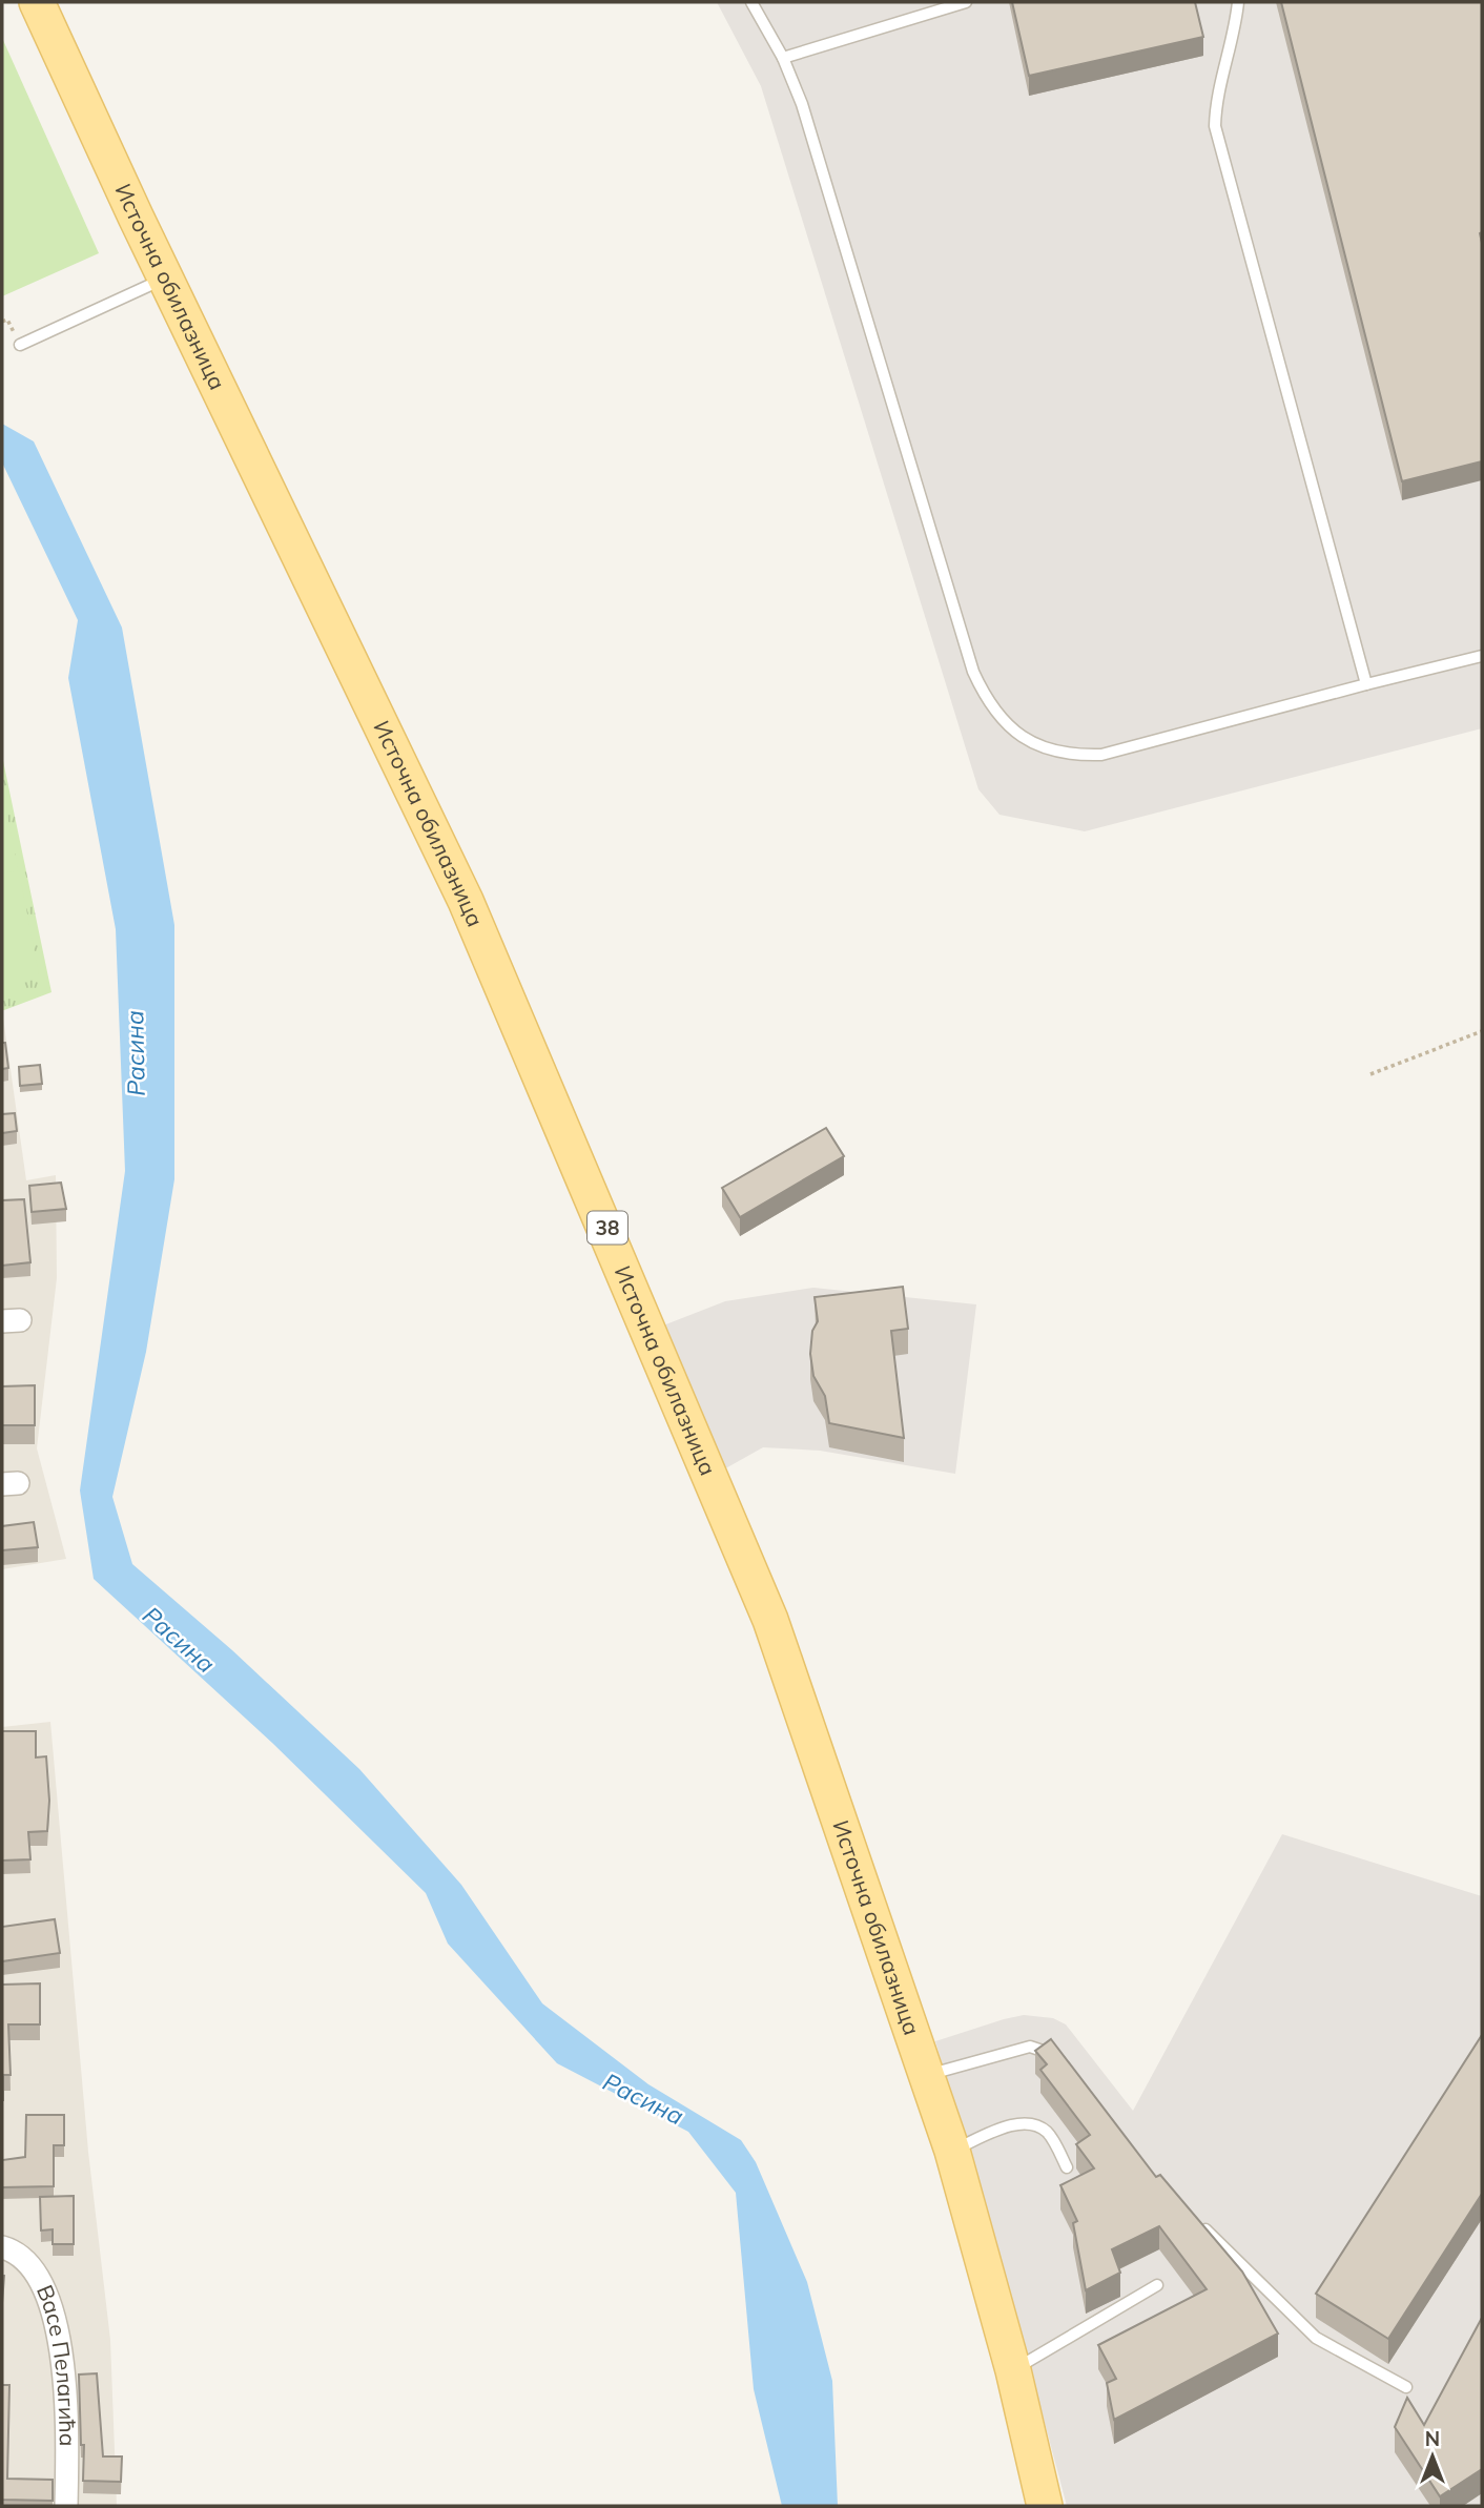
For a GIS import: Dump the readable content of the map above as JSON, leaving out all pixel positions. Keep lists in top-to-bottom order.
{
  "streets": {
    "main road": ["Источна обилазница", "38"],
    "street": ["Васе Пелагића"]
  },
  "water": ["Расина"],
  "north": "top"
}
